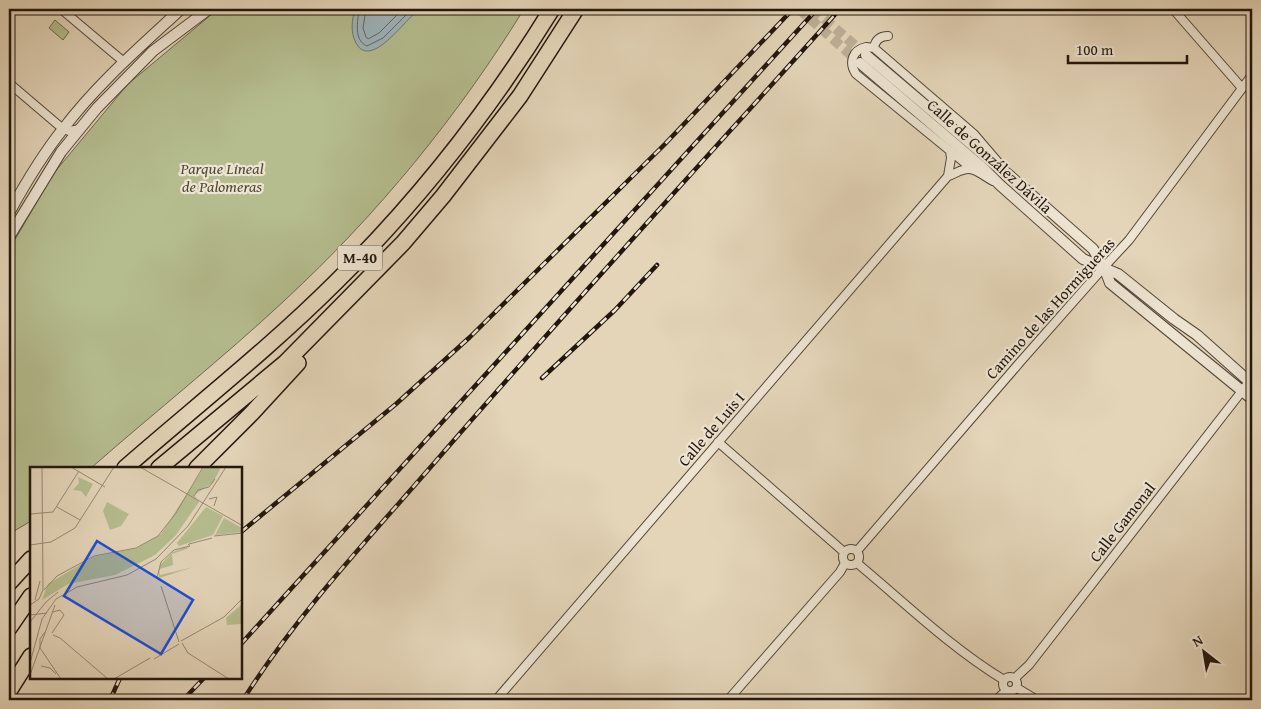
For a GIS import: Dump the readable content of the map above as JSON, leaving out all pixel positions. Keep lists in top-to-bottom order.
{
  "streets": {
    "highway": ["M-40"],
    "street": [
      "Calle de González Dávila",
      "Camino de las Hormigueras",
      "Calle de Luis I",
      "Calle Gamonal"
    ]
  },
  "crossings": [
    ["Calle de González Dávila", "Camino de las Hormigueras"],
    ["Calle de González Dávila", "Calle de Luis I"],
    ["Calle de González Dávila", "Calle Gamonal"]
  ],
  "parks": ["Parque Lineal de Palomeras"],
  "scale_bar": "100 m",
  "north": "top left"
}
